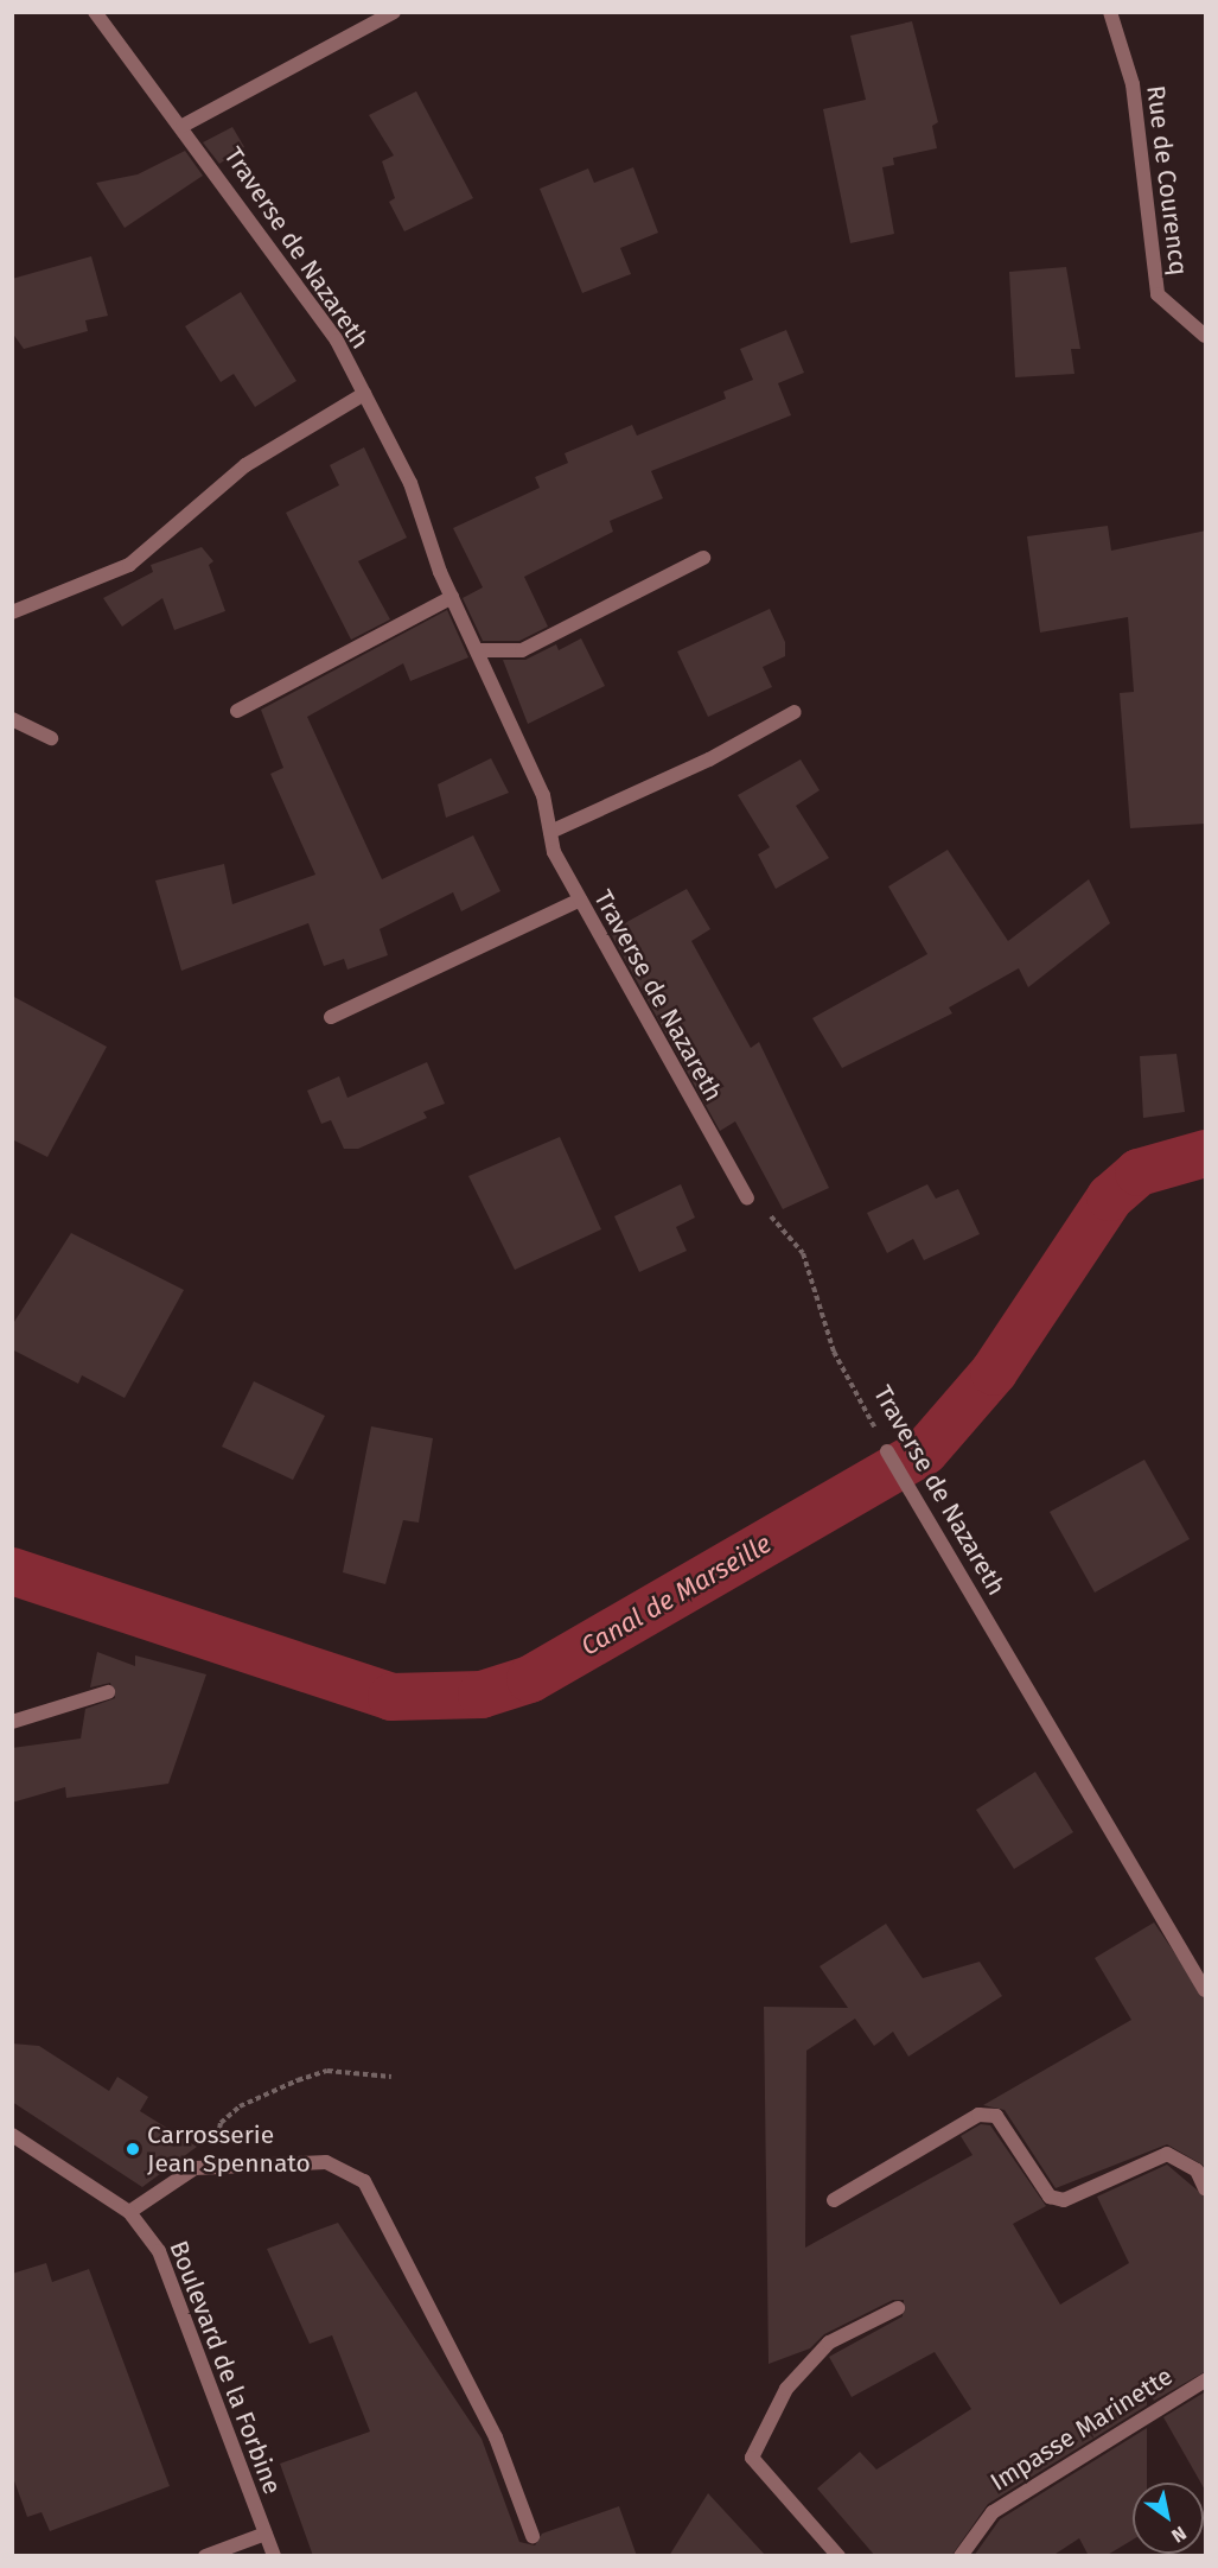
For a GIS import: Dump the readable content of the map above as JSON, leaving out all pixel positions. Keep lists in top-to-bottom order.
{
  "streets": {
    "street": [
      "Rue de Courencq",
      "Traverse de Nazareth",
      "Boulevard de la Forbine",
      "Impasse Marinette"
    ]
  },
  "water": ["Canal de Marseille"],
  "places": ["Carrosserie Jean Spennato"],
  "north": "bottom right"
}
